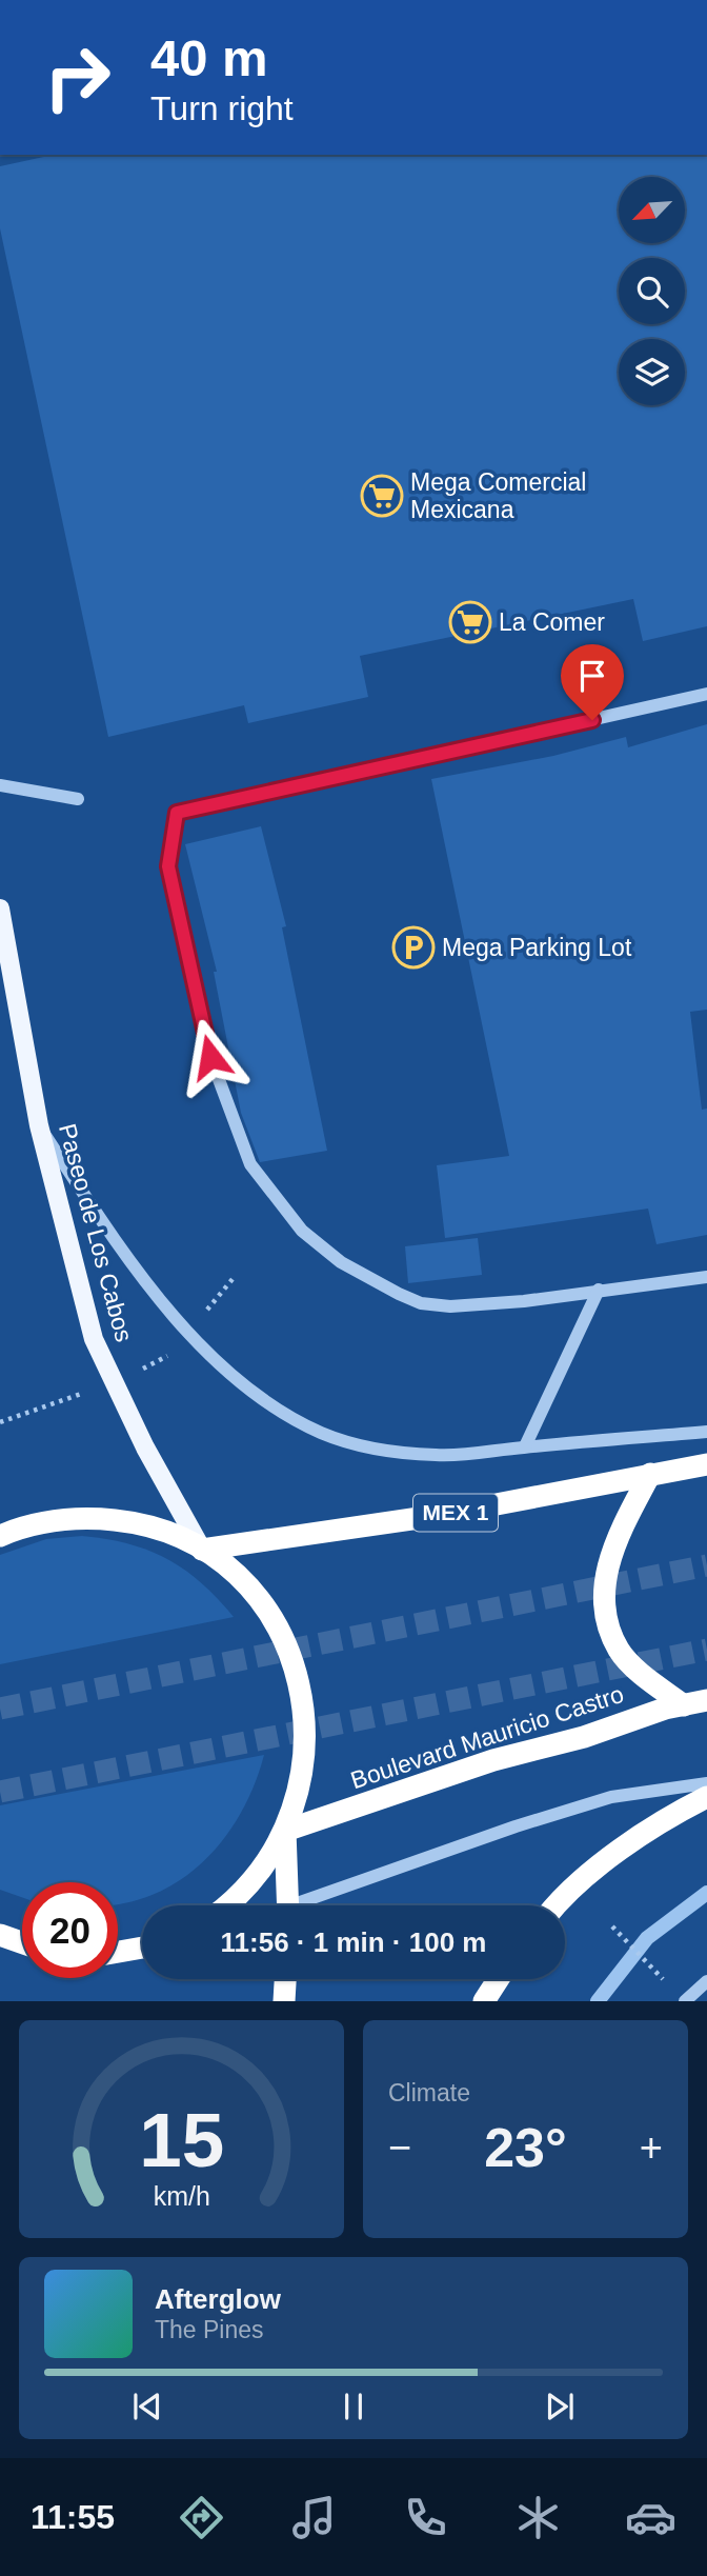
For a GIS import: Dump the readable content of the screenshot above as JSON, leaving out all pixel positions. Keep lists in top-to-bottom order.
{
  "streets": {
    "highway": ["MEX 1", "Boulevard Mauricio Castro"],
    "main road": ["Paseo de Los Cabos"]
  },
  "crossings": [
    ["Paseo de Los Cabos", "MEX 1"]
  ],
  "places": {
    "supermarket": ["Mega Comercial Mexicana", "La Comer"],
    "parking": ["Mega Parking Lot"]
  },
  "north": "bottom left",
  "page": {
    "turn": ["40 m", "Turn right"],
    "limit": "20",
    "trip": "11:56 · 1 min · 100 m",
    "tile": "Climate",
    "heat": ["−", "23°", "+"],
    "song": ["Afterglow", "The Pines"],
    "tabs": "11:55",
    "gauge": ["15", "km/h"]
  }
}
